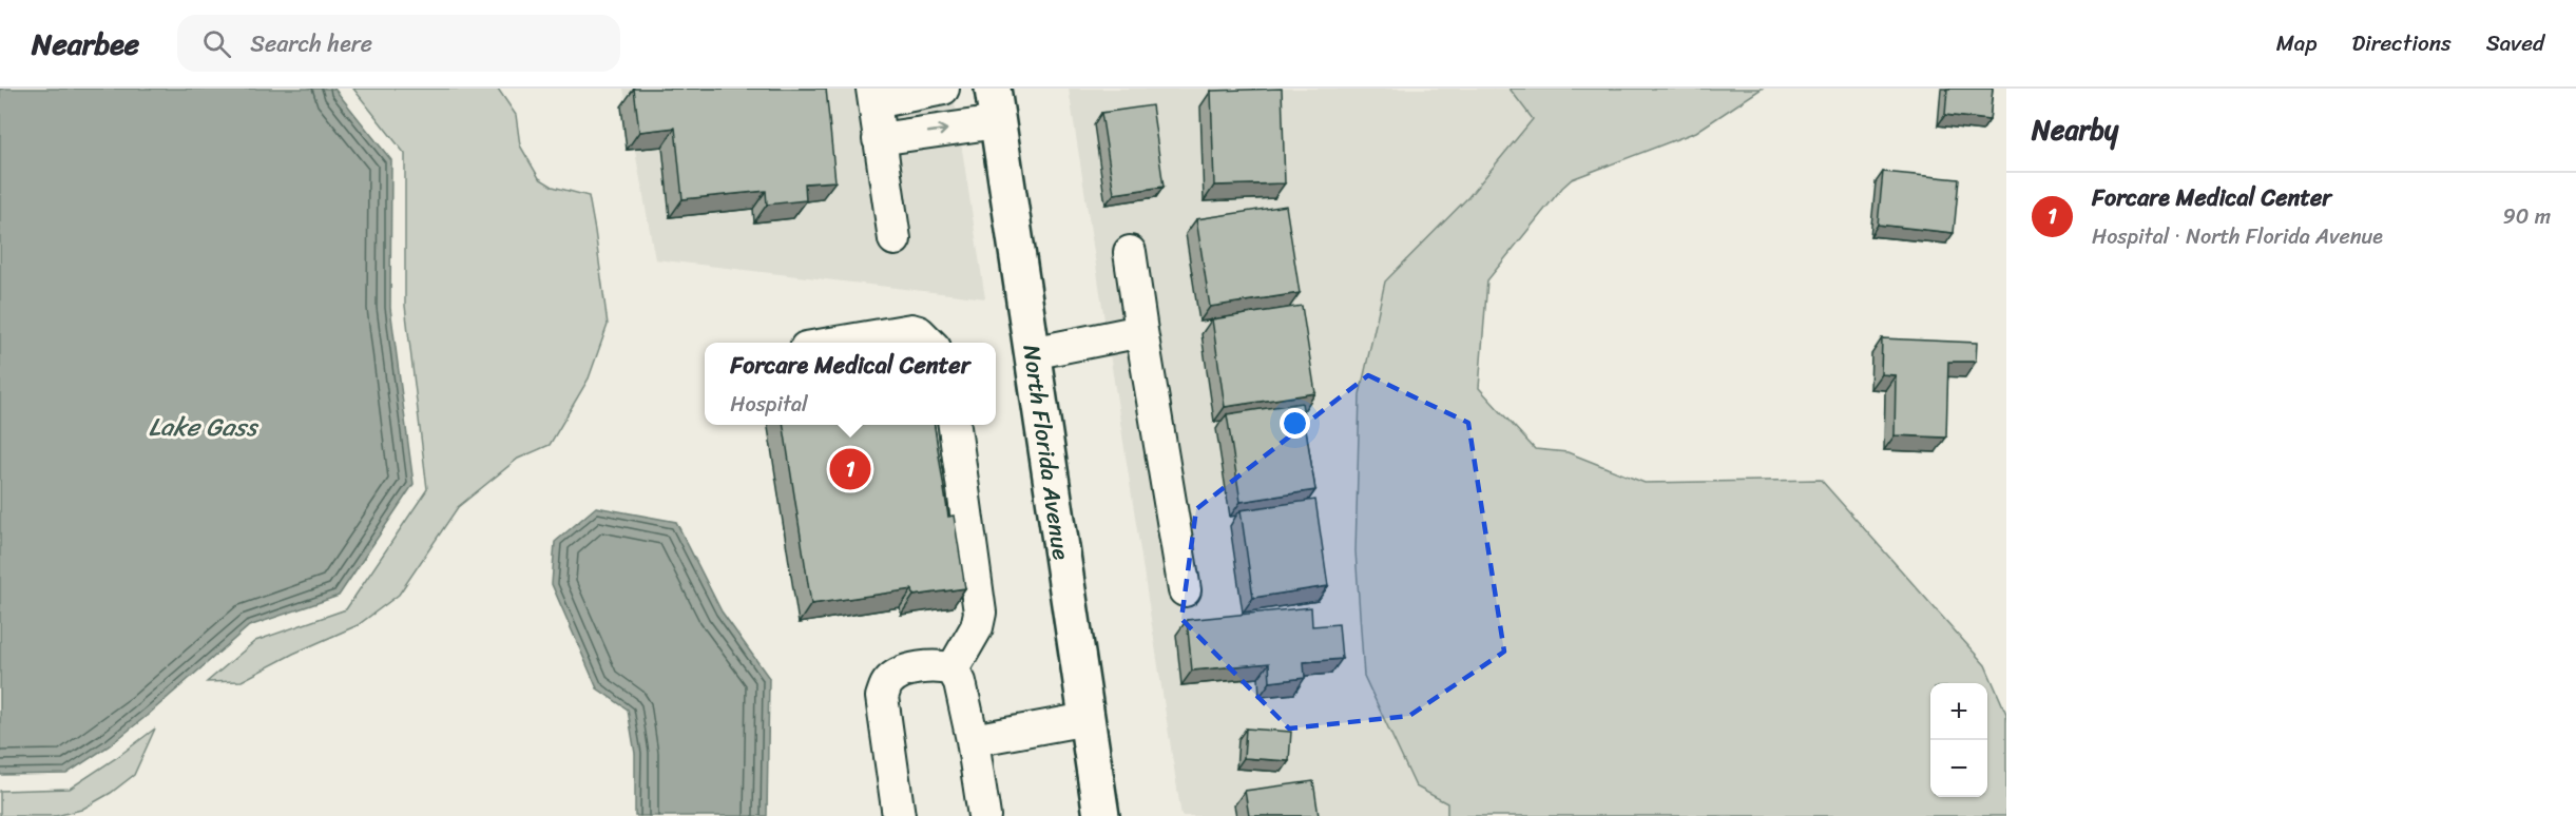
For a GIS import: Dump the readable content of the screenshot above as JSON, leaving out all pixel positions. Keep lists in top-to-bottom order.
{
  "streets": {
    "main road": ["North Florida Avenue"]
  },
  "water": ["Lake Gass"],
  "page": {
    "header": "Nearbee",
    "search": "Search here",
    "nav": ["Map", "Directions", "Saved"],
    "heading": "Nearby",
    "list": [
      {
        "mark": "1",
        "name": "Forcare Medical Center",
        "note": "Hospital · North Florida Avenue",
        "value": "90 m"
      }
    ],
    "popup": ["Forcare Medical Center", "Hospital"],
    "pins": "1",
    "map_buttons": ["+", "−"]
  }
}
